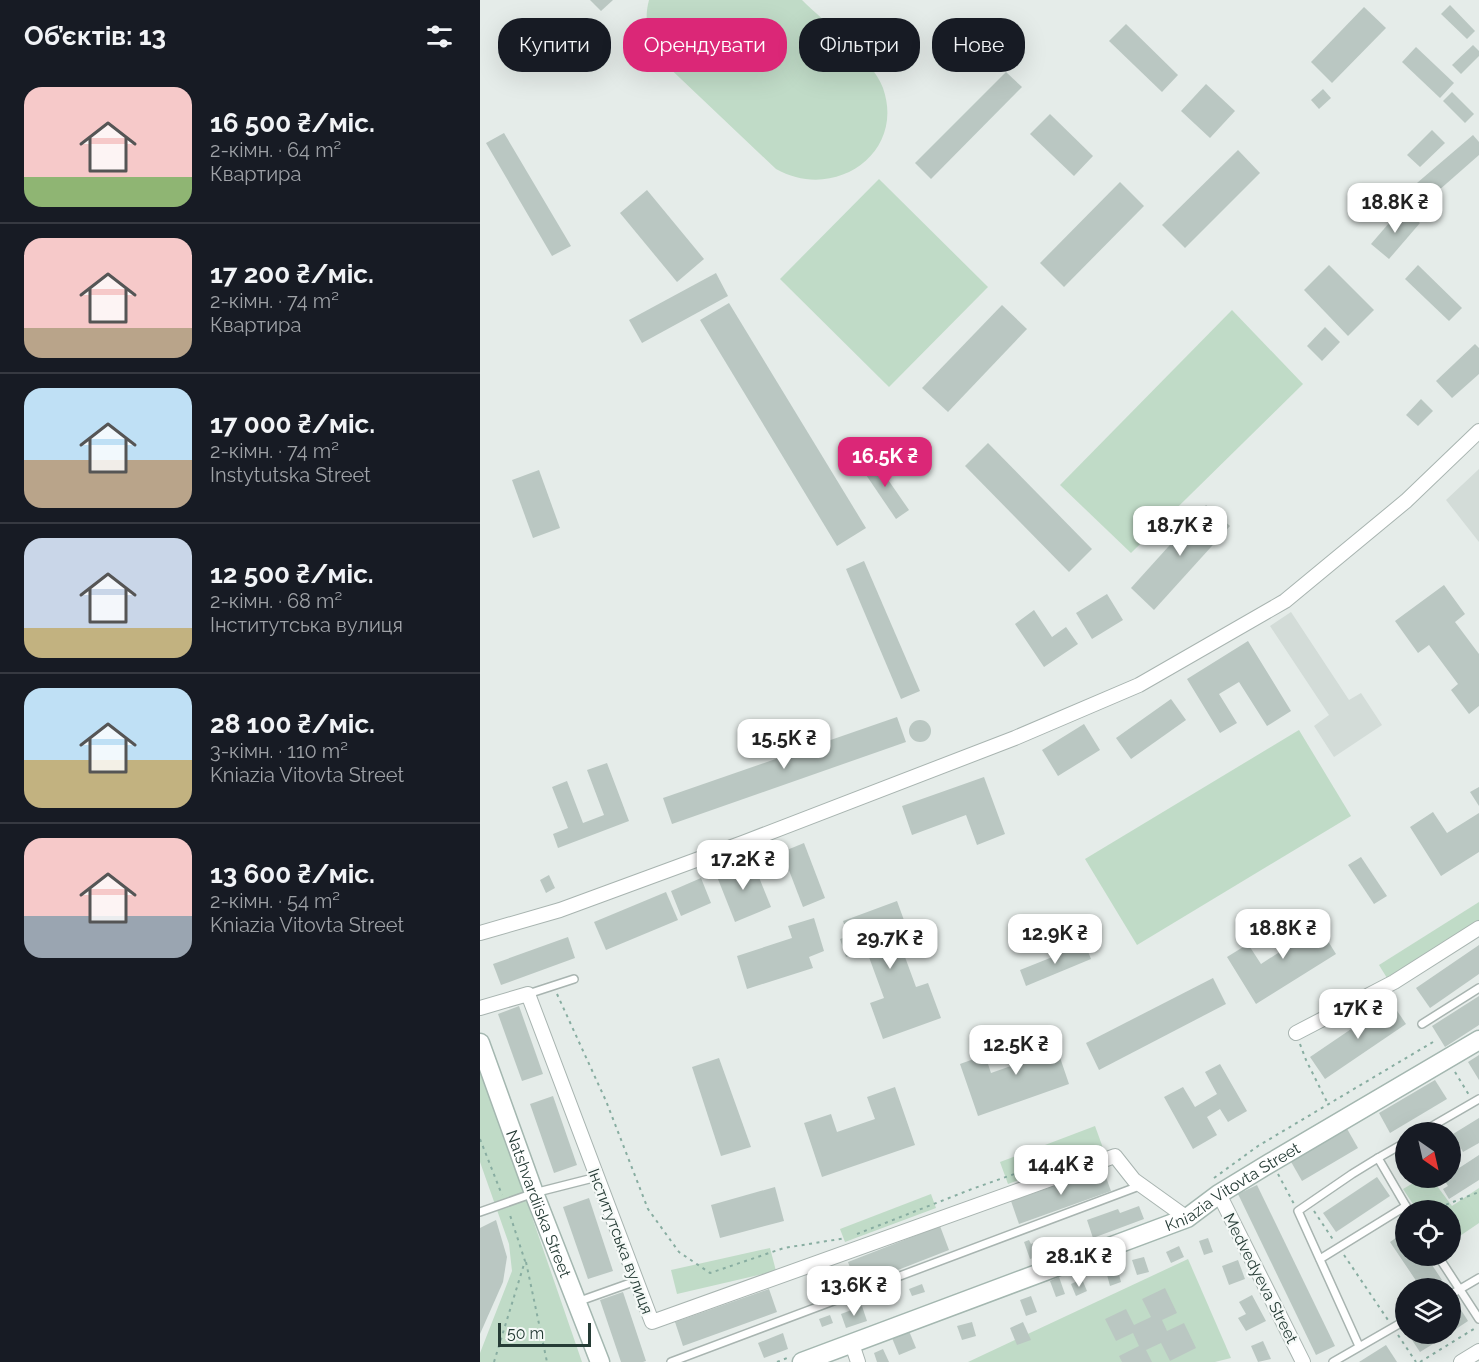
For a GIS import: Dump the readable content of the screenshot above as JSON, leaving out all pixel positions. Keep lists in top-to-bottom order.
{
  "streets": {
    "street": [
      "Kniazia Vitovta Street",
      "Natshvardiiska Street",
      "Інститутська вулиця",
      "Medvedyeva Street"
    ]
  },
  "crossings": [
    ["Kniazia Vitovta Street", "Інститутська вулиця"],
    ["Kniazia Vitovta Street", "Medvedyeva Street"]
  ],
  "scale_bar": "50 m",
  "north": "bottom right",
  "page": {
    "heading": "Об’єктів: 13",
    "chip": [
      "Купити",
      "Орендувати",
      "Фільтри",
      "Нове"
    ],
    "list": [
      {
        "name": "16 500 ₴/міс.",
        "note": "2-кімн. · 64 m² · Квартира"
      },
      {
        "name": "17 200 ₴/міс.",
        "note": "2-кімн. · 74 m² · Квартира"
      },
      {
        "name": "17 000 ₴/міс.",
        "note": "2-кімн. · 74 m² · Instytutska Street"
      },
      {
        "name": "12 500 ₴/міс.",
        "note": "2-кімн. · 68 m² · Інститутська вулиця"
      },
      {
        "name": "28 100 ₴/міс.",
        "note": "3-кімн. · 110 m² · Kniazia Vitovta Street"
      },
      {
        "name": "13 600 ₴/міс.",
        "note": "2-кімн. · 54 m² · Kniazia Vitovta Street"
      }
    ],
    "price": [
      "18.8K ₴",
      "16.5K ₴",
      "18.7K ₴",
      "15.5K ₴",
      "17.2K ₴",
      "18.8K ₴",
      "12.9K ₴",
      "29.7K ₴",
      "17K ₴",
      "12.5K ₴",
      "14.4K ₴",
      "28.1K ₴",
      "13.6K ₴"
    ],
    "scale": "50 m"
  }
}
